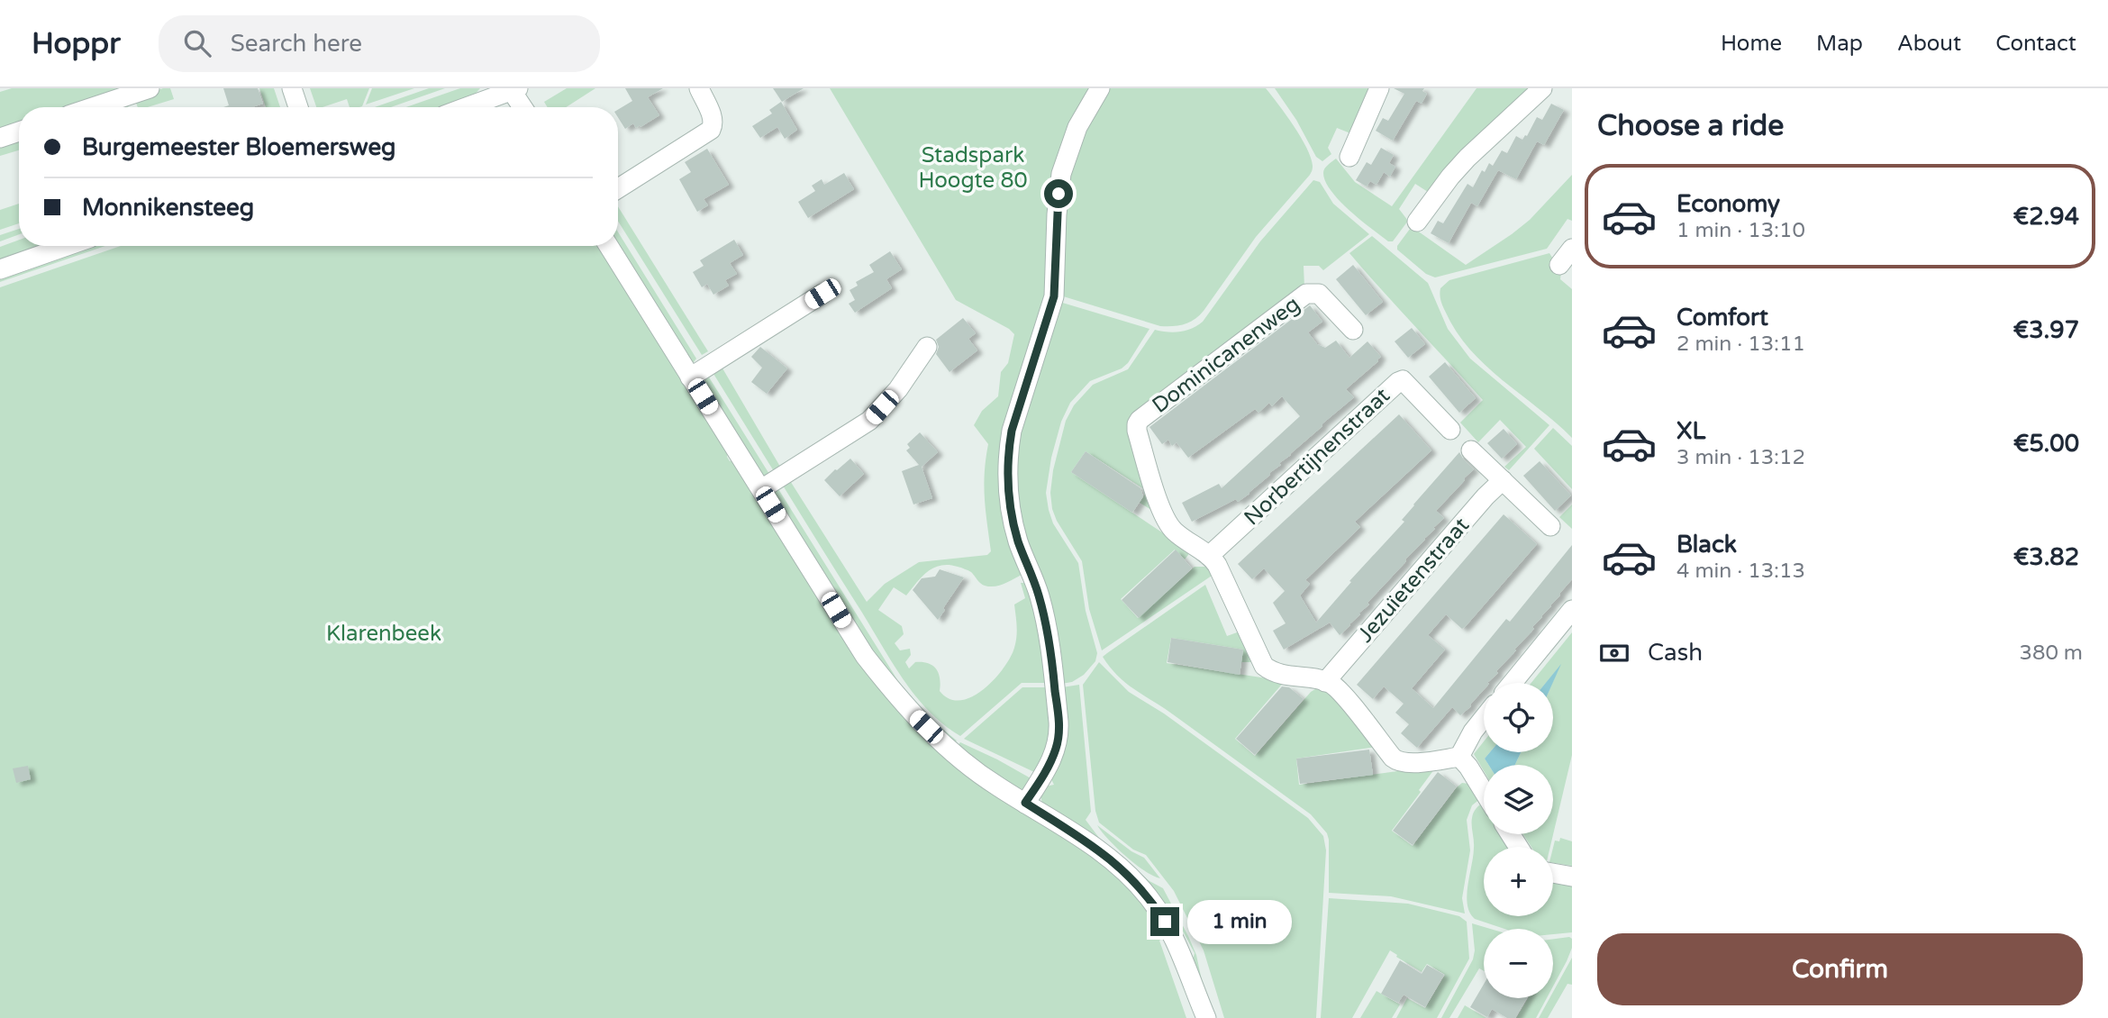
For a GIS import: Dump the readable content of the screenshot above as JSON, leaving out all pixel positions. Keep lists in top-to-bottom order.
{
  "streets": {
    "street": ["Dominicanenweg", "Norbertijnenstraat", "Jezuïetenstraat"]
  },
  "crossings": [
    ["Dominicanenweg", "Norbertijnenstraat"],
    ["Dominicanenweg", "Jezuïetenstraat"]
  ],
  "parks": ["Stadspark Hoogte 80", "Klarenbeek"],
  "page": {
    "header": "Hoppr",
    "search": "Search here",
    "nav": [
      "Home",
      "Map",
      "About",
      "Contact"
    ],
    "heading": "Choose a ride",
    "banner": ["Burgemeester Bloemersweg", "Monnikensteeg"],
    "list": [
      {
        "name": "Economy",
        "note": "1 min · 13:10",
        "value": "€2.94"
      },
      {
        "name": "Comfort",
        "note": "2 min · 13:11",
        "value": "€3.97"
      },
      {
        "name": "XL",
        "note": "3 min · 13:12",
        "value": "€5.00"
      },
      {
        "name": "Black",
        "note": "4 min · 13:13",
        "value": "€3.82"
      }
    ],
    "pay": ["Cash", "380 m"],
    "map_buttons": ["+", "−"],
    "bubble": "1 min",
    "buttons": "Confirm"
  }
}
